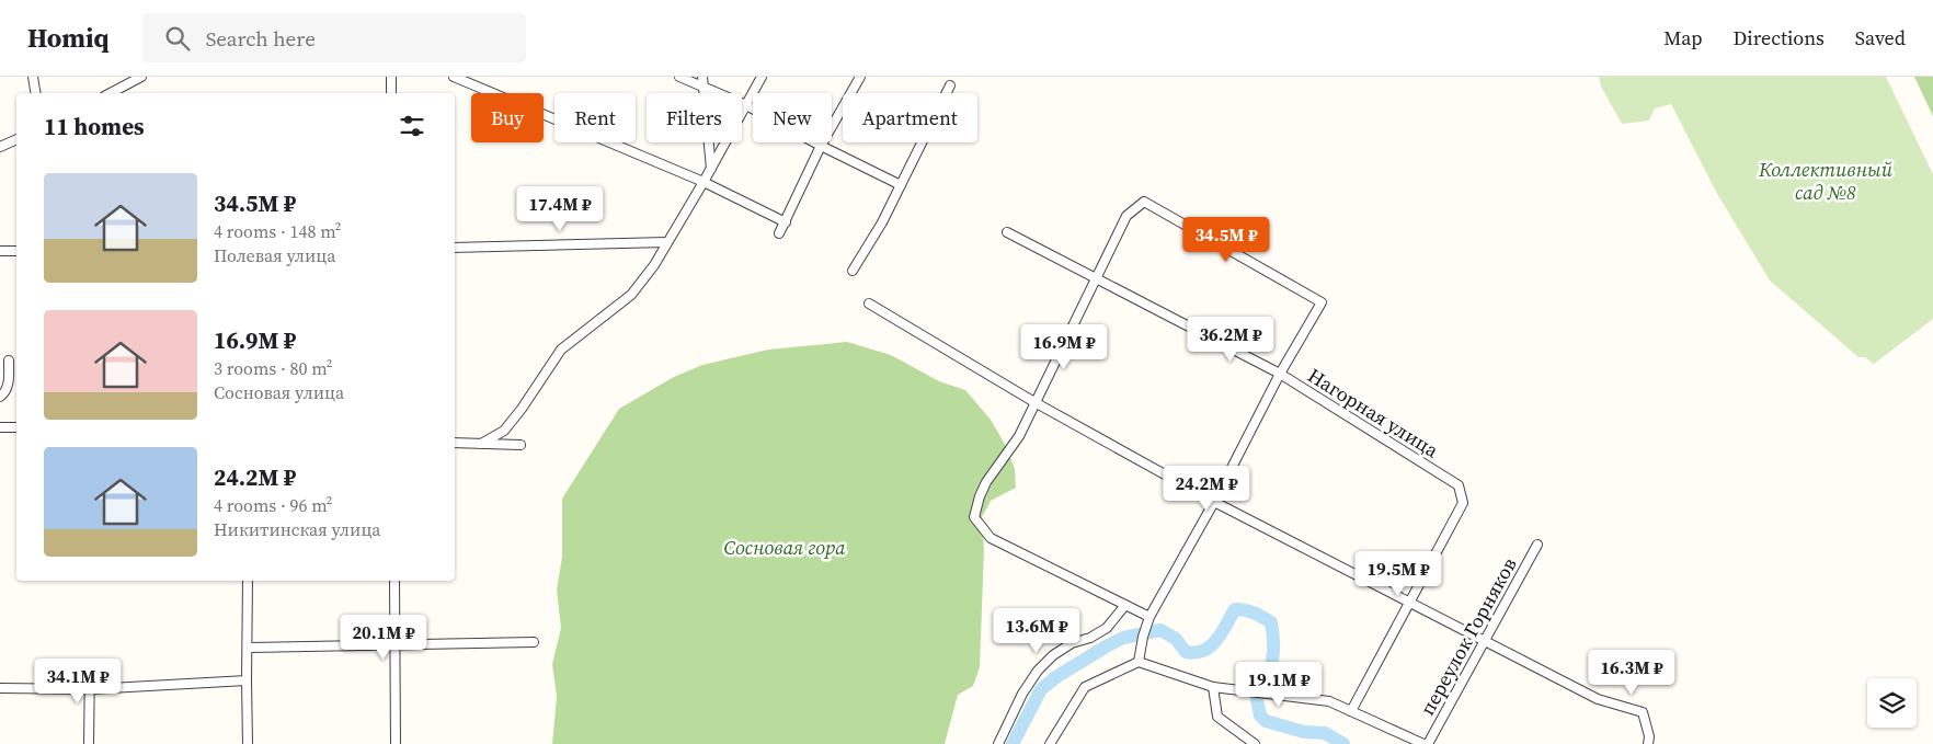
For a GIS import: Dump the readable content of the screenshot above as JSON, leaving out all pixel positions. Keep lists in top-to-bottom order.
{
  "streets": {
    "street": ["Нагорная улица", "переулок Горняков"]
  },
  "parks": ["Коллективный сад №8", "Сосновая гора"],
  "page": {
    "header": "Homiq",
    "search": "Search here",
    "nav": ["Map", "Directions", "Saved"],
    "chip": [
      "Buy",
      "Rent",
      "Filters",
      "New",
      "Apartment"
    ],
    "heading": "11 homes",
    "list": [
      {
        "name": "34.5M ₽",
        "note": "4 rooms · 148 m² · Полевая улица"
      },
      {
        "name": "16.9M ₽",
        "note": "3 rooms · 80 m² · Сосновая улица"
      },
      {
        "name": "24.2M ₽",
        "note": "4 rooms · 96 m² · Никитинская улица"
      }
    ],
    "price": [
      "17.4M ₽",
      "34.5M ₽",
      "36.2M ₽",
      "16.9M ₽",
      "24.2M ₽",
      "19.5M ₽",
      "13.6M ₽",
      "20.1M ₽",
      "16.3M ₽",
      "34.1M ₽",
      "19.1M ₽"
    ]
  }
}
